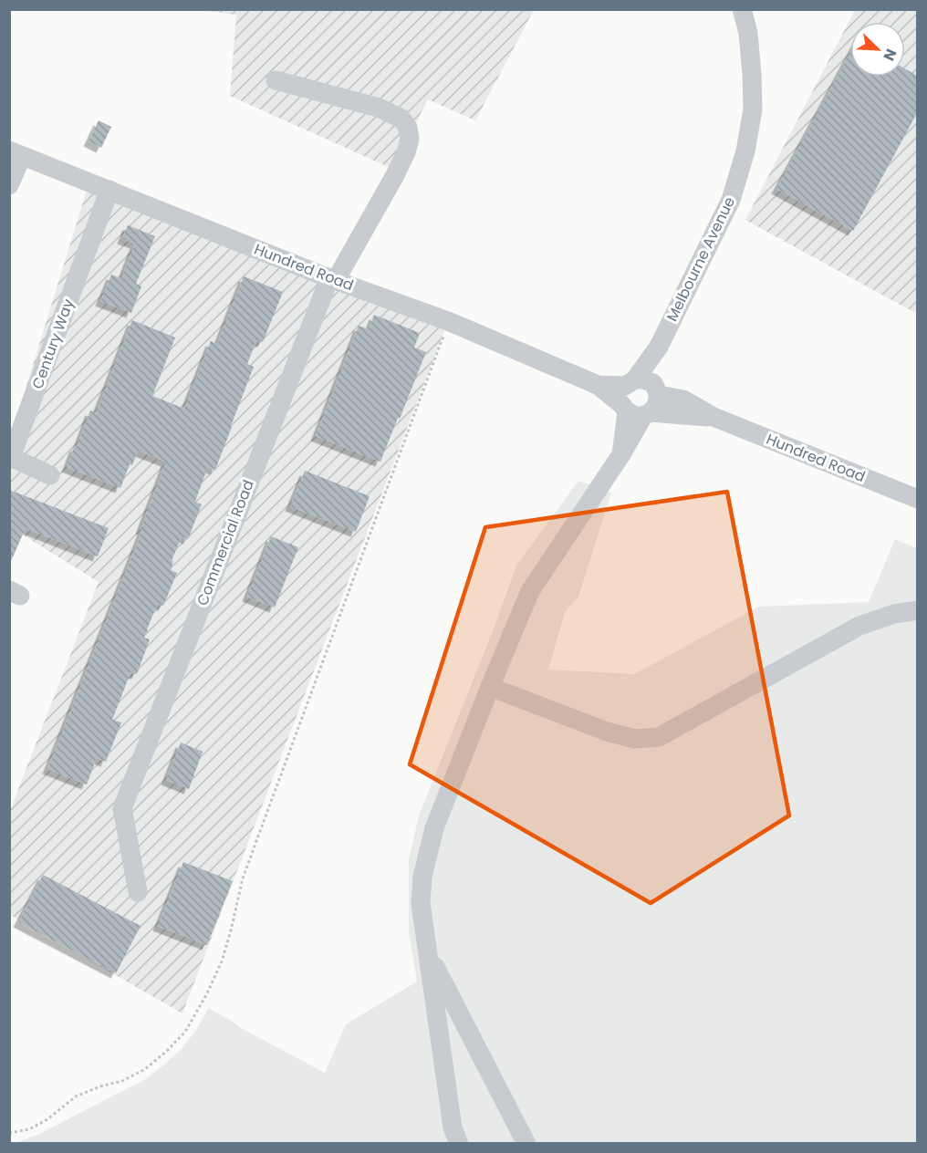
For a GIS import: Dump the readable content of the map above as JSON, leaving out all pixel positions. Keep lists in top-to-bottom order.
{
  "streets": {
    "street": [
      "Melbourne Avenue",
      "Hundred Road",
      "Century Way",
      "Commercial Road"
    ]
  },
  "crossings": [
    ["Melbourne Avenue", "Hundred Road"],
    ["Hundred Road", "Century Way"],
    ["Hundred Road", "Commercial Road"]
  ],
  "north": "bottom right"
}
